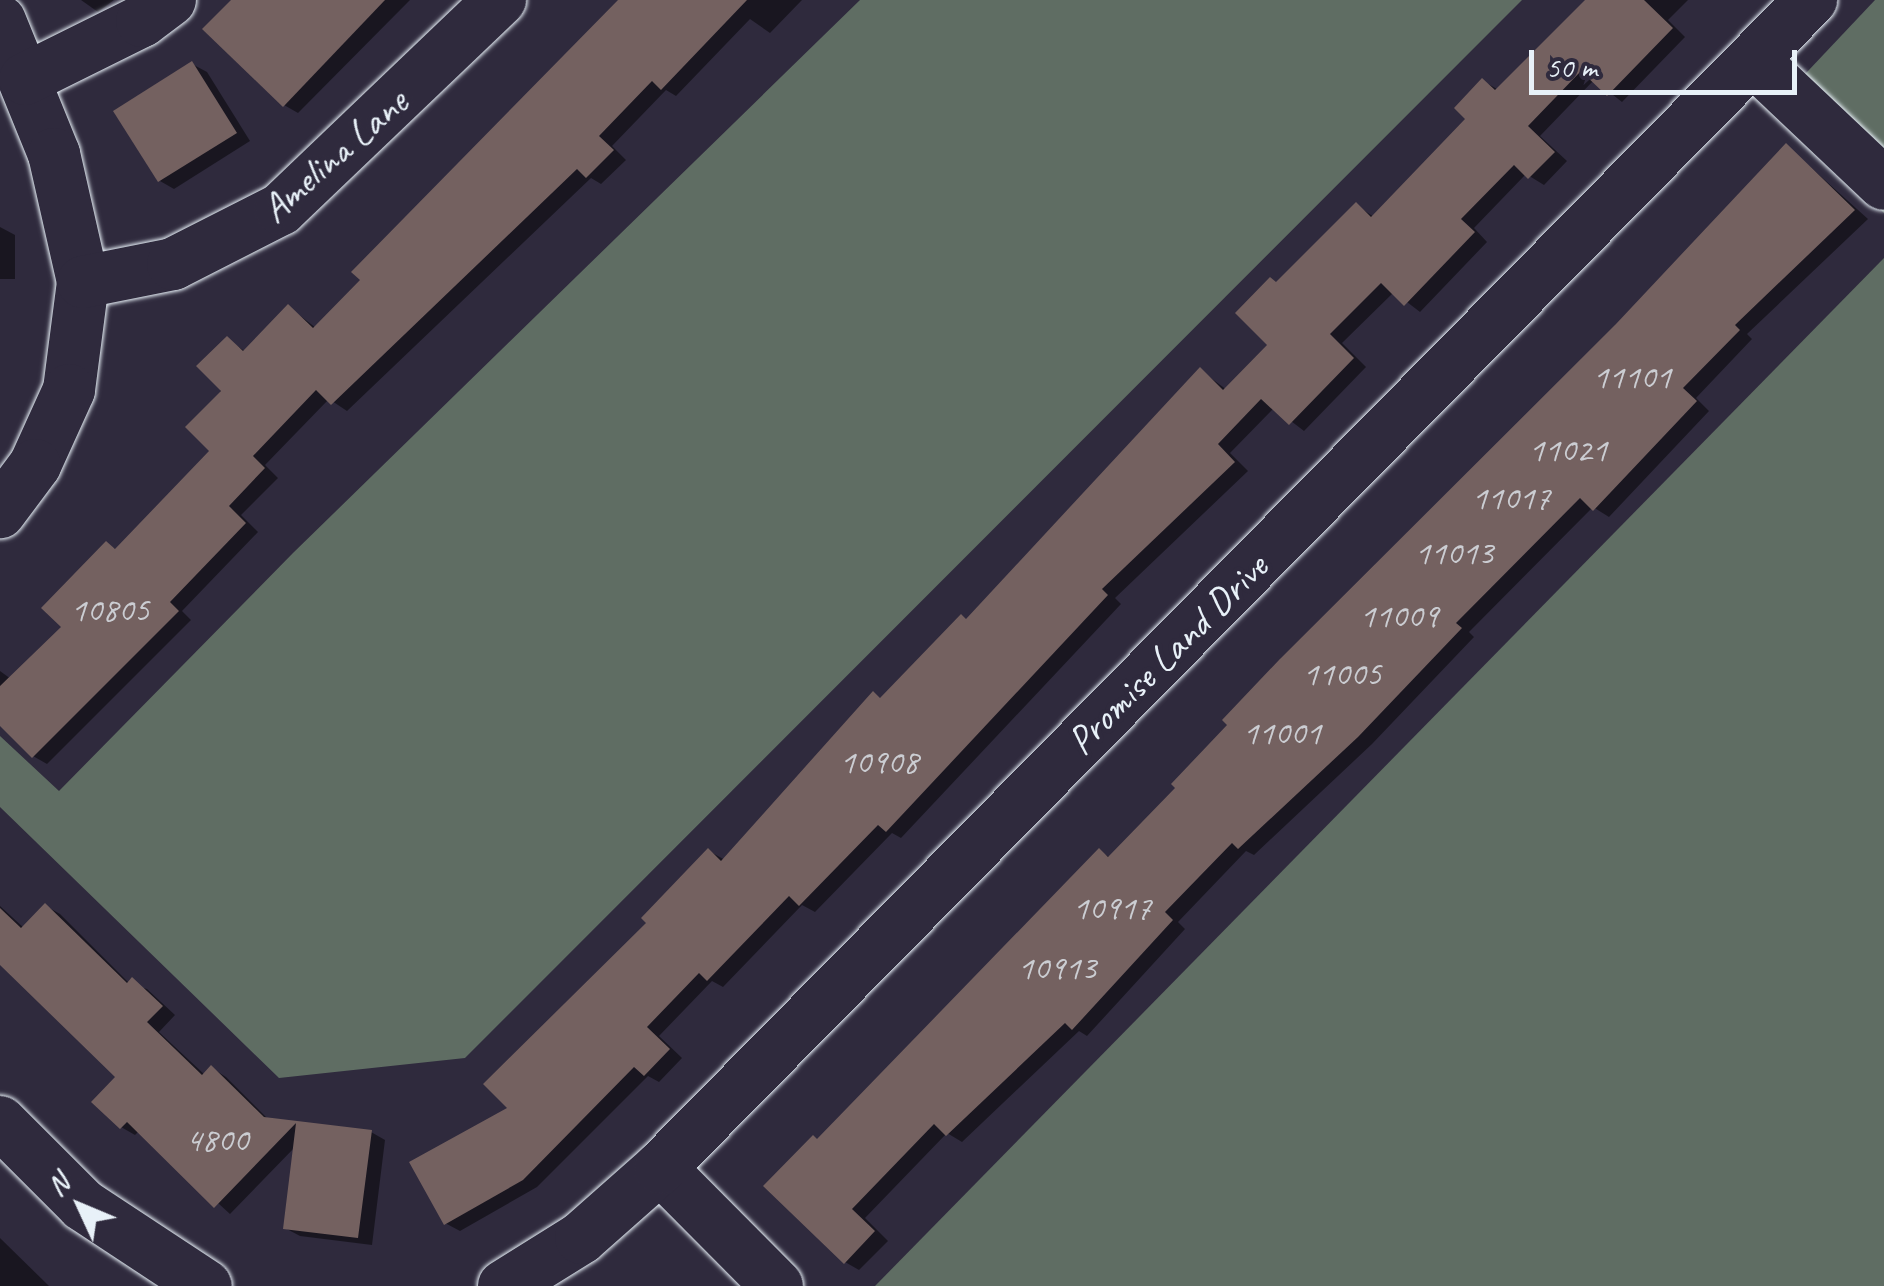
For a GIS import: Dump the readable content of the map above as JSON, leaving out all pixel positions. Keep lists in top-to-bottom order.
{
  "streets": {
    "street": ["Amelina Lane", "Promise Land Drive"]
  },
  "house_numbers": [
    "11101",
    "11021",
    "11017",
    "11013",
    "10805",
    "11009",
    "11005",
    "11001",
    "10908",
    "10917",
    "10913",
    "4800"
  ],
  "scale_bar": "50 m",
  "north": "top left"
}
